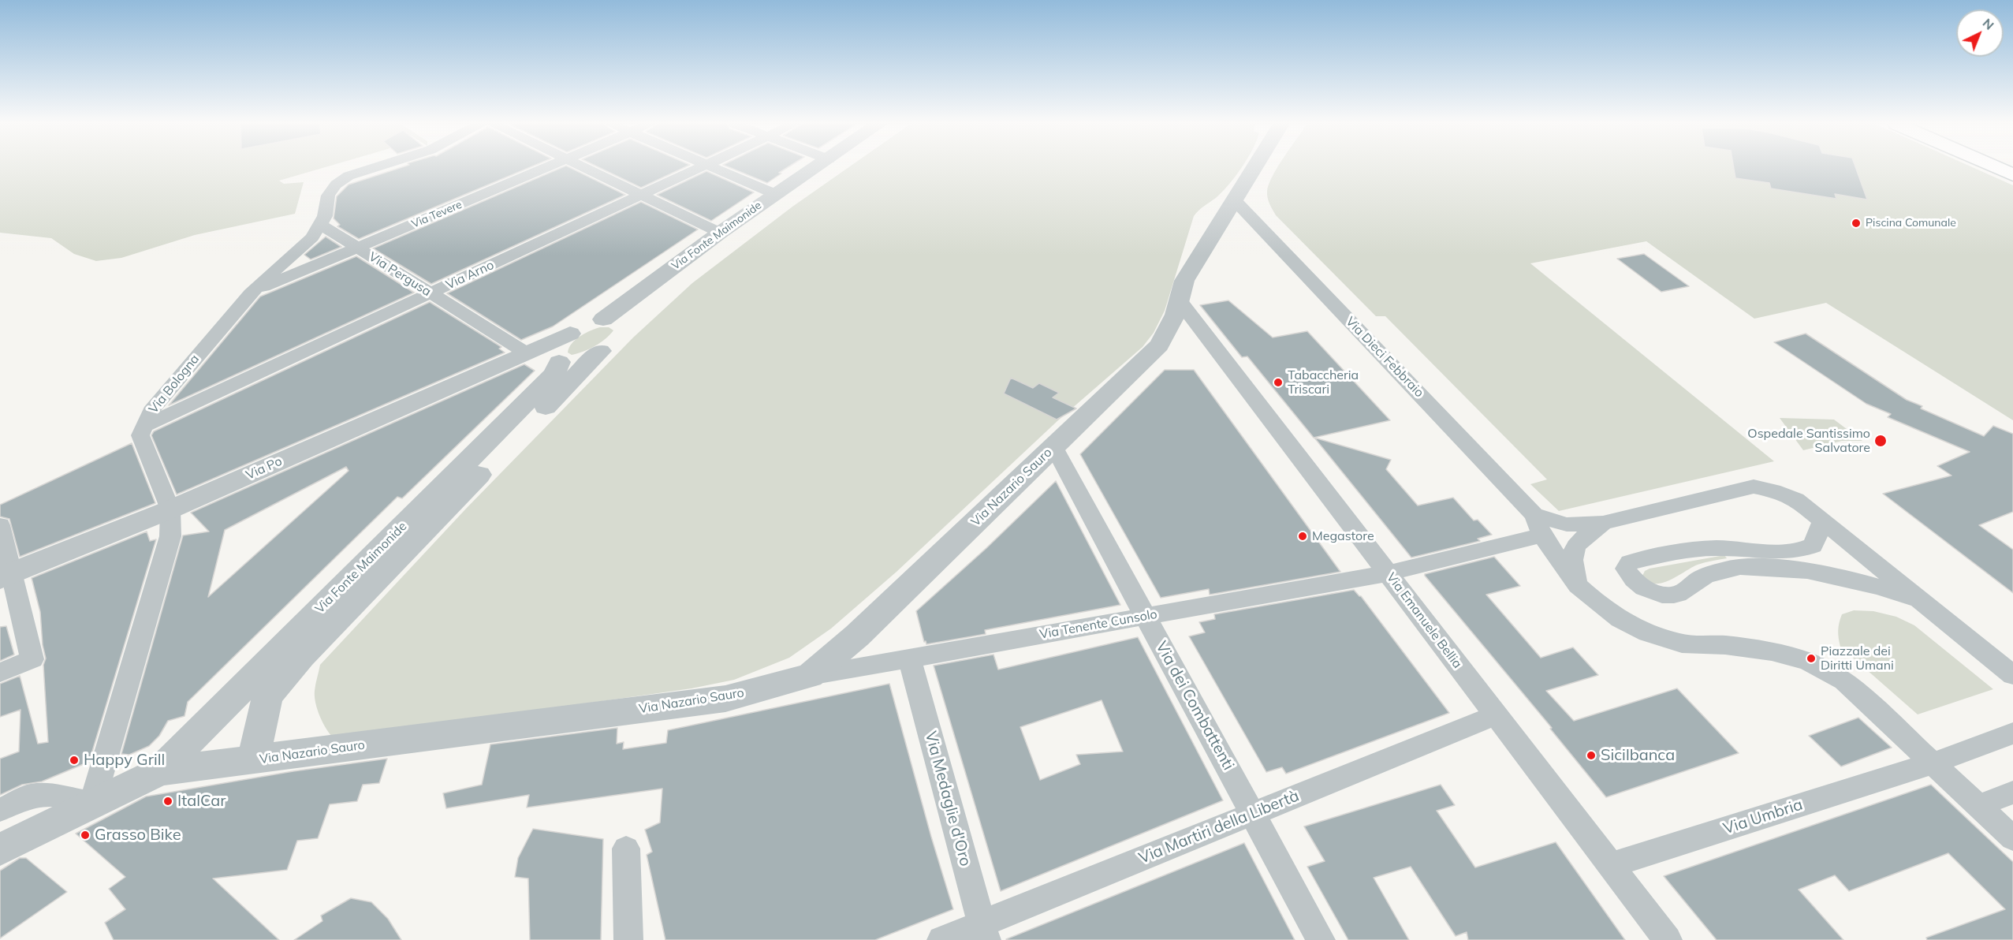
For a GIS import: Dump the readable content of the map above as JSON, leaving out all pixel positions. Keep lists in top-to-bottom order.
{
  "streets": {
    "street": [
      "Via Tevere",
      "Via Fonte Maimonide",
      "Via Pergusa",
      "Via Arno",
      "Via Dieci Febbraio",
      "Via Bologna",
      "Via Po",
      "Via Nazario Sauro",
      "Via Emanuele Bellia",
      "Via Tenente Cunsolo",
      "Via dei Combattenti",
      "Via Medaglie d'Oro",
      "Via Umbria",
      "Via Martiri della Libertà"
    ]
  },
  "crossings": [
    ["Via Tevere", "Via Pergusa"],
    ["Via Tevere", "Via Bologna"],
    ["Via Fonte Maimonide", "Via Po"],
    ["Via Fonte Maimonide", "Via Nazario Sauro"],
    ["Via Pergusa", "Via Arno"],
    ["Via Pergusa", "Via Bologna"],
    ["Via Pergusa", "Via Po"],
    ["Via Arno", "Via Bologna"],
    ["Via Dieci Febbraio", "Via Nazario Sauro"],
    ["Via Dieci Febbraio", "Via Tenente Cunsolo"],
    ["Via Dieci Febbraio", "Via Umbria"],
    ["Via Bologna", "Via Po"],
    ["Via Bologna", "Via Nazario Sauro"],
    ["Via Nazario Sauro", "Via Emanuele Bellia"],
    ["Via Nazario Sauro", "Via Tenente Cunsolo"],
    ["Via Nazario Sauro", "Via dei Combattenti"],
    ["Via Emanuele Bellia", "Via Tenente Cunsolo"],
    ["Via Emanuele Bellia", "Via Umbria"],
    ["Via Emanuele Bellia", "Via Martiri della Libertà"],
    ["Via Tenente Cunsolo", "Via dei Combattenti"],
    ["Via Tenente Cunsolo", "Via Medaglie d'Oro"],
    ["Via dei Combattenti", "Via Martiri della Libertà"],
    ["Via Medaglie d'Oro", "Via Martiri della Libertà"]
  ],
  "places": [
    "Piscina Comunale",
    "Tabaccheria Triscari",
    "Ospedale Santissimo Salvatore",
    "Megastore",
    "Piazzale dei Diritti Umani",
    "Sicilbanca",
    "Happy Grill",
    "ItalCar",
    "Grasso Bike"
  ],
  "north": "top right"
}
